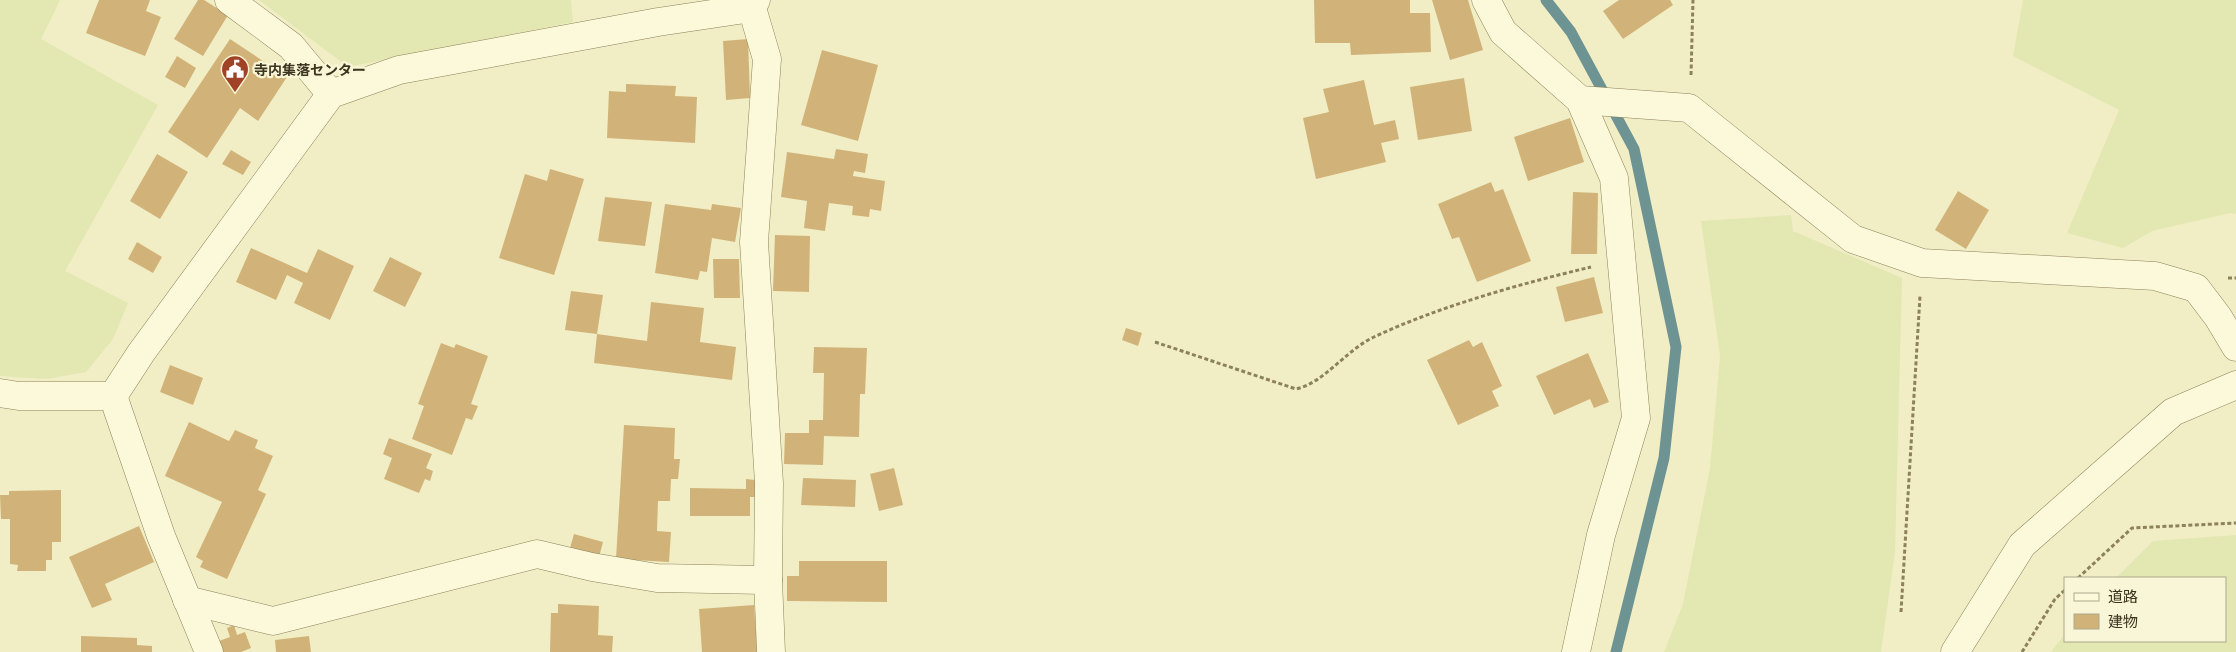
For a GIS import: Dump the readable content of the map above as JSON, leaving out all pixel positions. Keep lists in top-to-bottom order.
{
  "places": {
    "public building": ["寺内集落センター"]
  },
  "legend": ["道路", "建物"]
}
